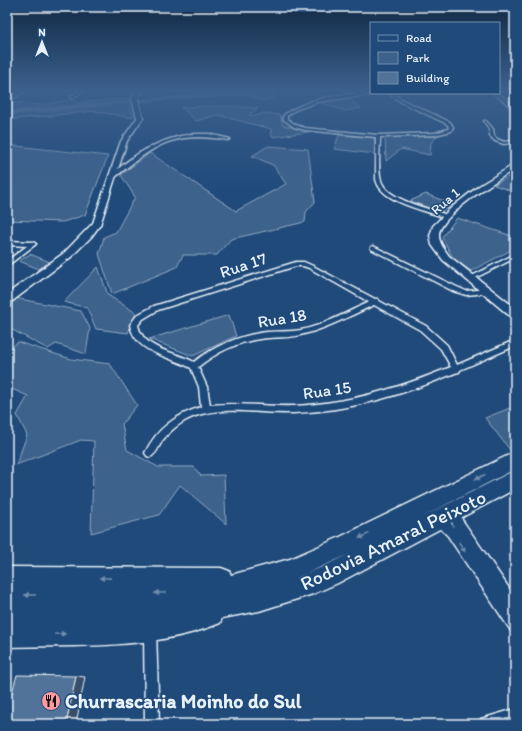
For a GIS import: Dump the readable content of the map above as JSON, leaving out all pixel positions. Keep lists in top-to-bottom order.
{
  "streets": {
    "highway": ["Rodovia Amaral Peixoto"],
    "street": [
      "Rua 1",
      "Rua 17",
      "Rua 18",
      "Rua 15"
    ]
  },
  "crossings": [
    ["Rua 17", "Rua 18"],
    ["Rua 17", "Rua 15"]
  ],
  "places": {
    "restaurant": ["Churrascaria Moinho do Sul"]
  },
  "legend": ["Road", "Park", "Building"],
  "north": "top"
}
